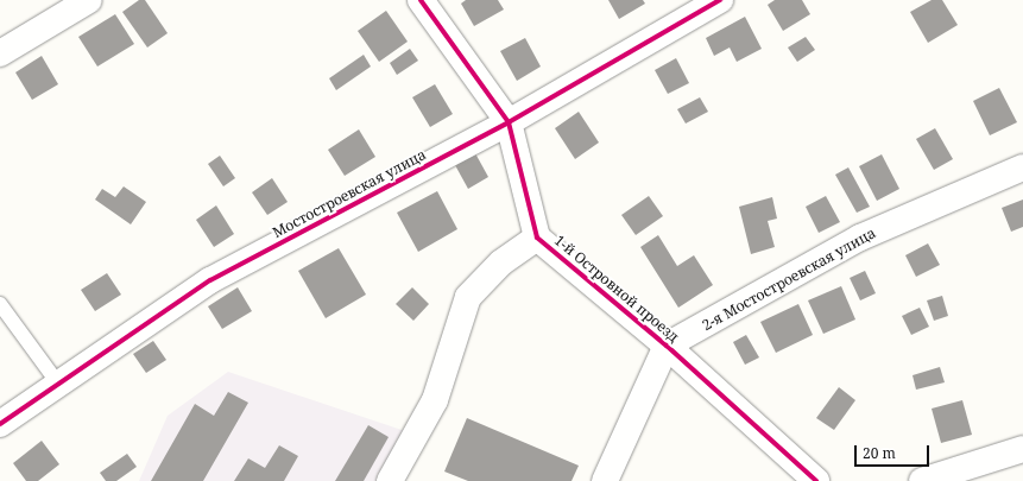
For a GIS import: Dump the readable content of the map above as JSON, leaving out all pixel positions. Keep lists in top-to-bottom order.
{
  "streets": {
    "street": ["Мостостроевская улица", "2-я Мостостроевская улица", "1-й Островной проезд"]
  },
  "crossings": [
    ["Мостостроевская улица", "1-й Островной проезд"],
    ["2-я Мостостроевская улица", "1-й Островной проезд"]
  ],
  "scale_bar": "20 m"
}
